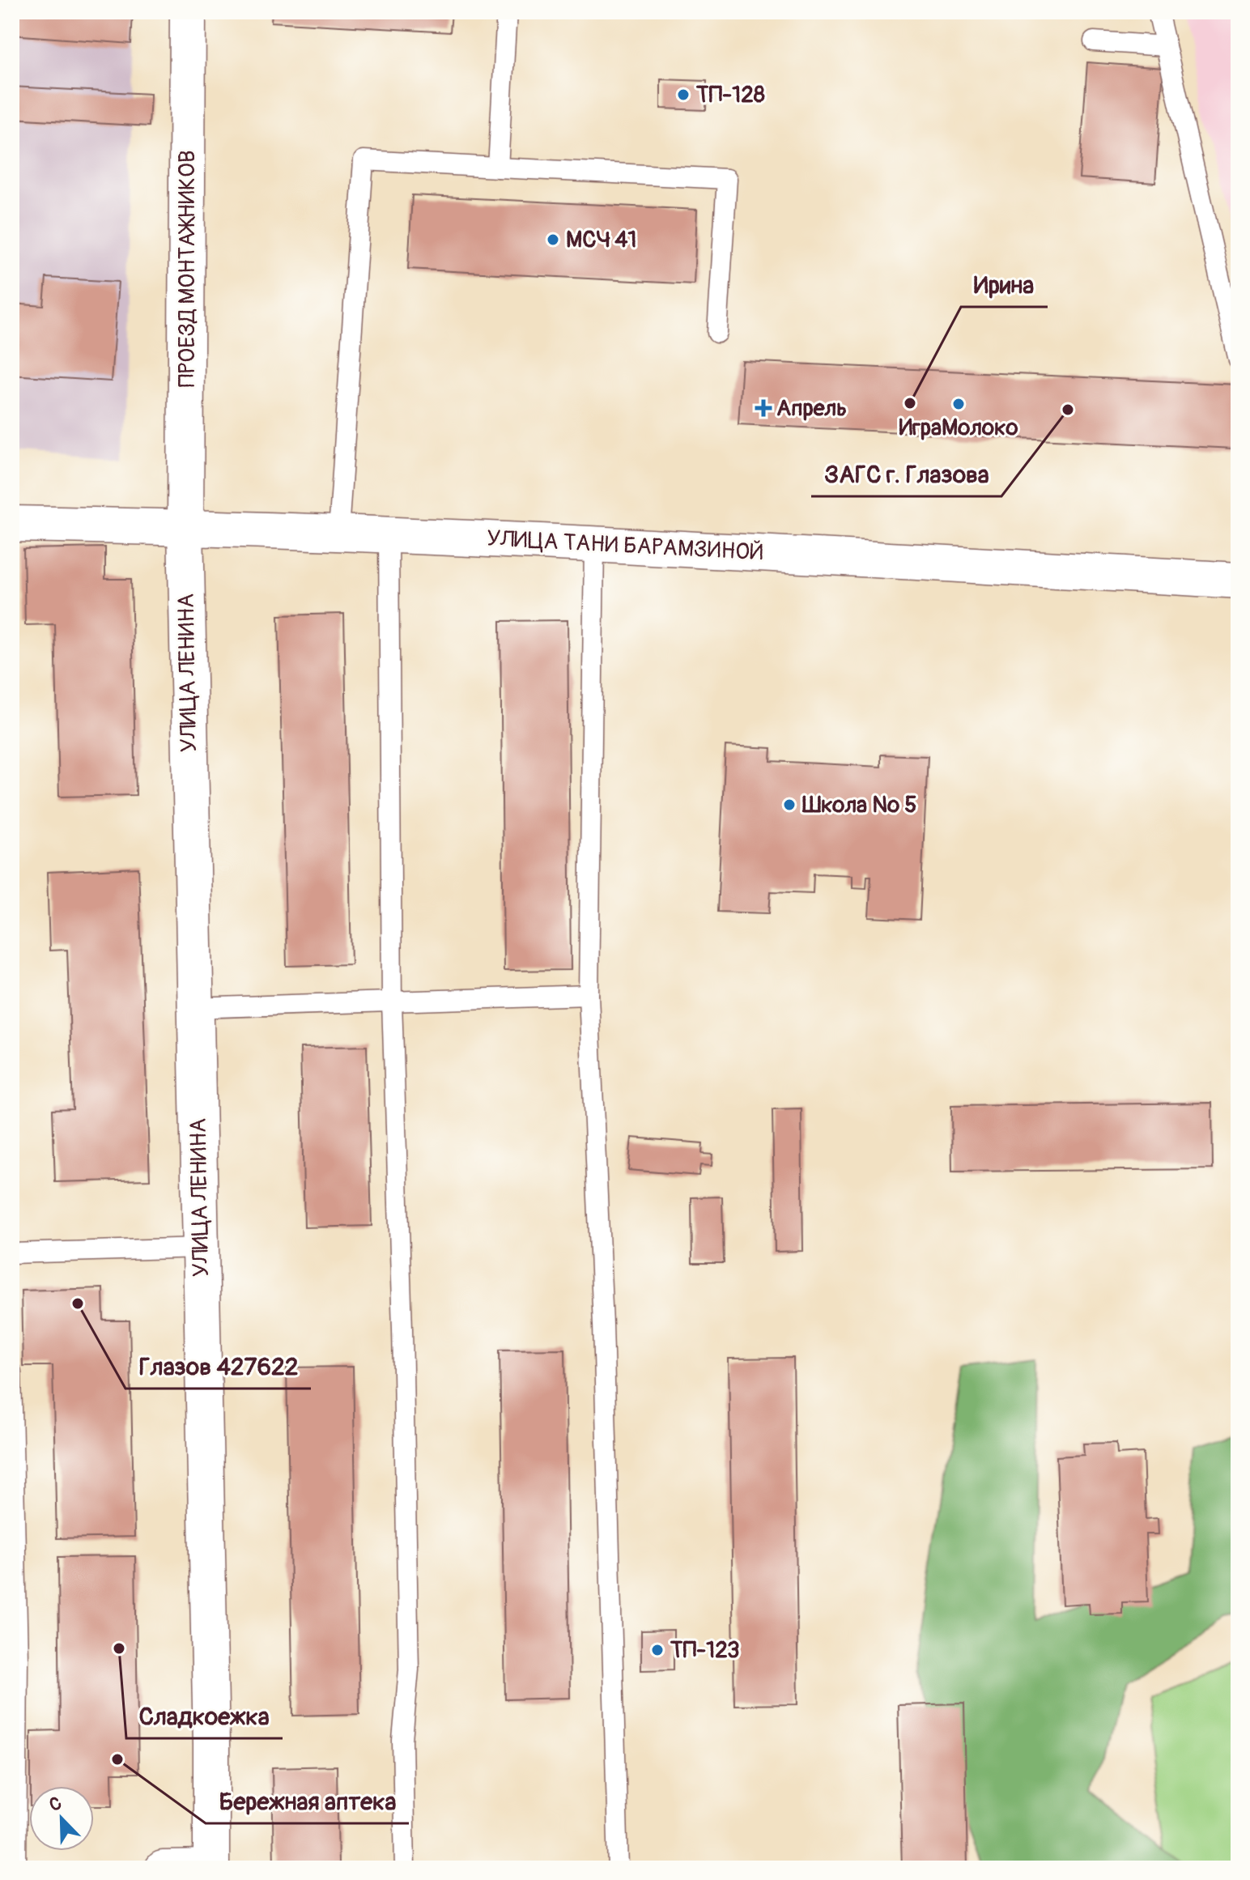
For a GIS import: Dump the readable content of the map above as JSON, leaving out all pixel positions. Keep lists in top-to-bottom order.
{
  "streets": {
    "street": ["ПРОЕЗД МОНТАЖНИКОВ", "УЛИЦА ТАНИ БАРАМЗИНОЙ", "УЛИЦА ЛЕНИНА"]
  },
  "crossings": [
    ["ПРОЕЗД МОНТАЖНИКОВ", "УЛИЦА ТАНИ БАРАМЗИНОЙ"],
    ["ПРОЕЗД МОНТАЖНИКОВ", "УЛИЦА ЛЕНИНА"],
    ["УЛИЦА ТАНИ БАРАМЗИНОЙ", "УЛИЦА ЛЕНИНА"]
  ],
  "places": {
    "other": [
      "ТП-128",
      "МСЧ 41",
      "Ирина",
      "ИграМолоко",
      "ЗАГС г. Глазова",
      "Школа № 5",
      "Глазов 427622",
      "Сладкоежка",
      "ТП-123",
      "Бережная аптека"
    ],
    "health": ["Апрель"]
  },
  "north": "top left"
}
